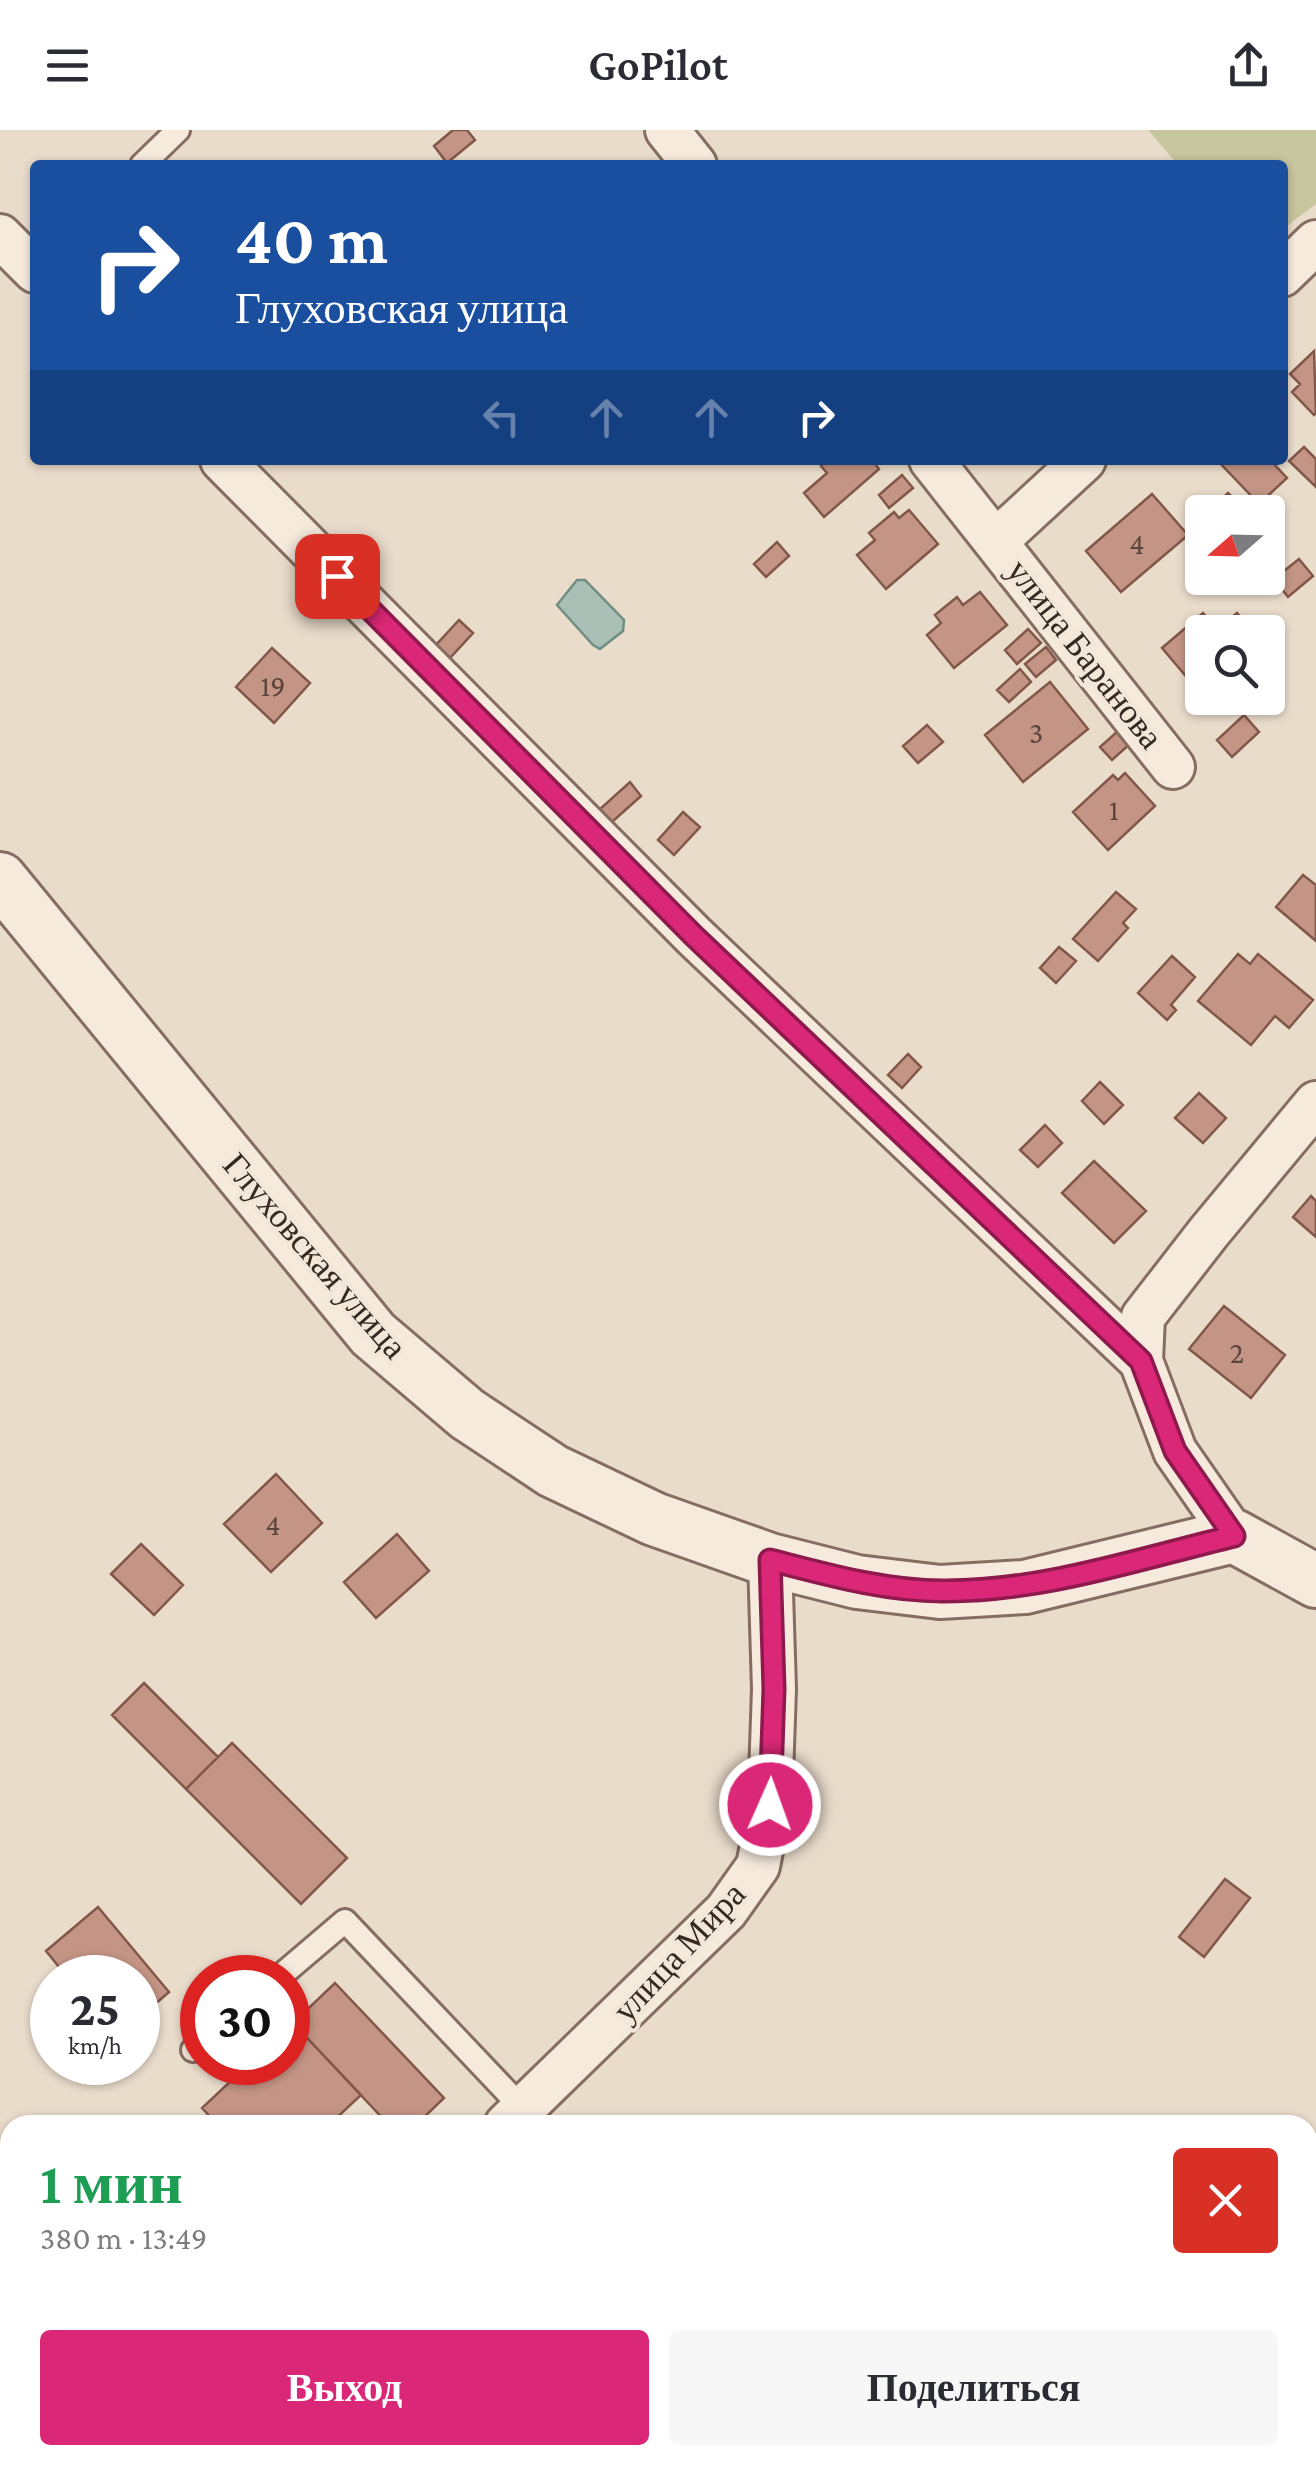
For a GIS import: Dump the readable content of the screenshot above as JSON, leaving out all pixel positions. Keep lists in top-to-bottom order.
{
  "streets": {
    "street": ["улица Баранова", "Глуховская улица", "улица Мира"]
  },
  "crossings": [
    ["Глуховская улица", "улица Мира"]
  ],
  "house_numbers": [
    "4",
    "19",
    "3",
    "1",
    "2",
    "4"
  ],
  "north": "left",
  "page": {
    "header": "GoPilot",
    "turn": ["40 m", "Глуховская улица"],
    "speed": "25 km/h",
    "limit": "30",
    "heading": ["1 мин", "380 m · 13:49"],
    "buttons": ["Выход", "Поделиться"]
  }
}
